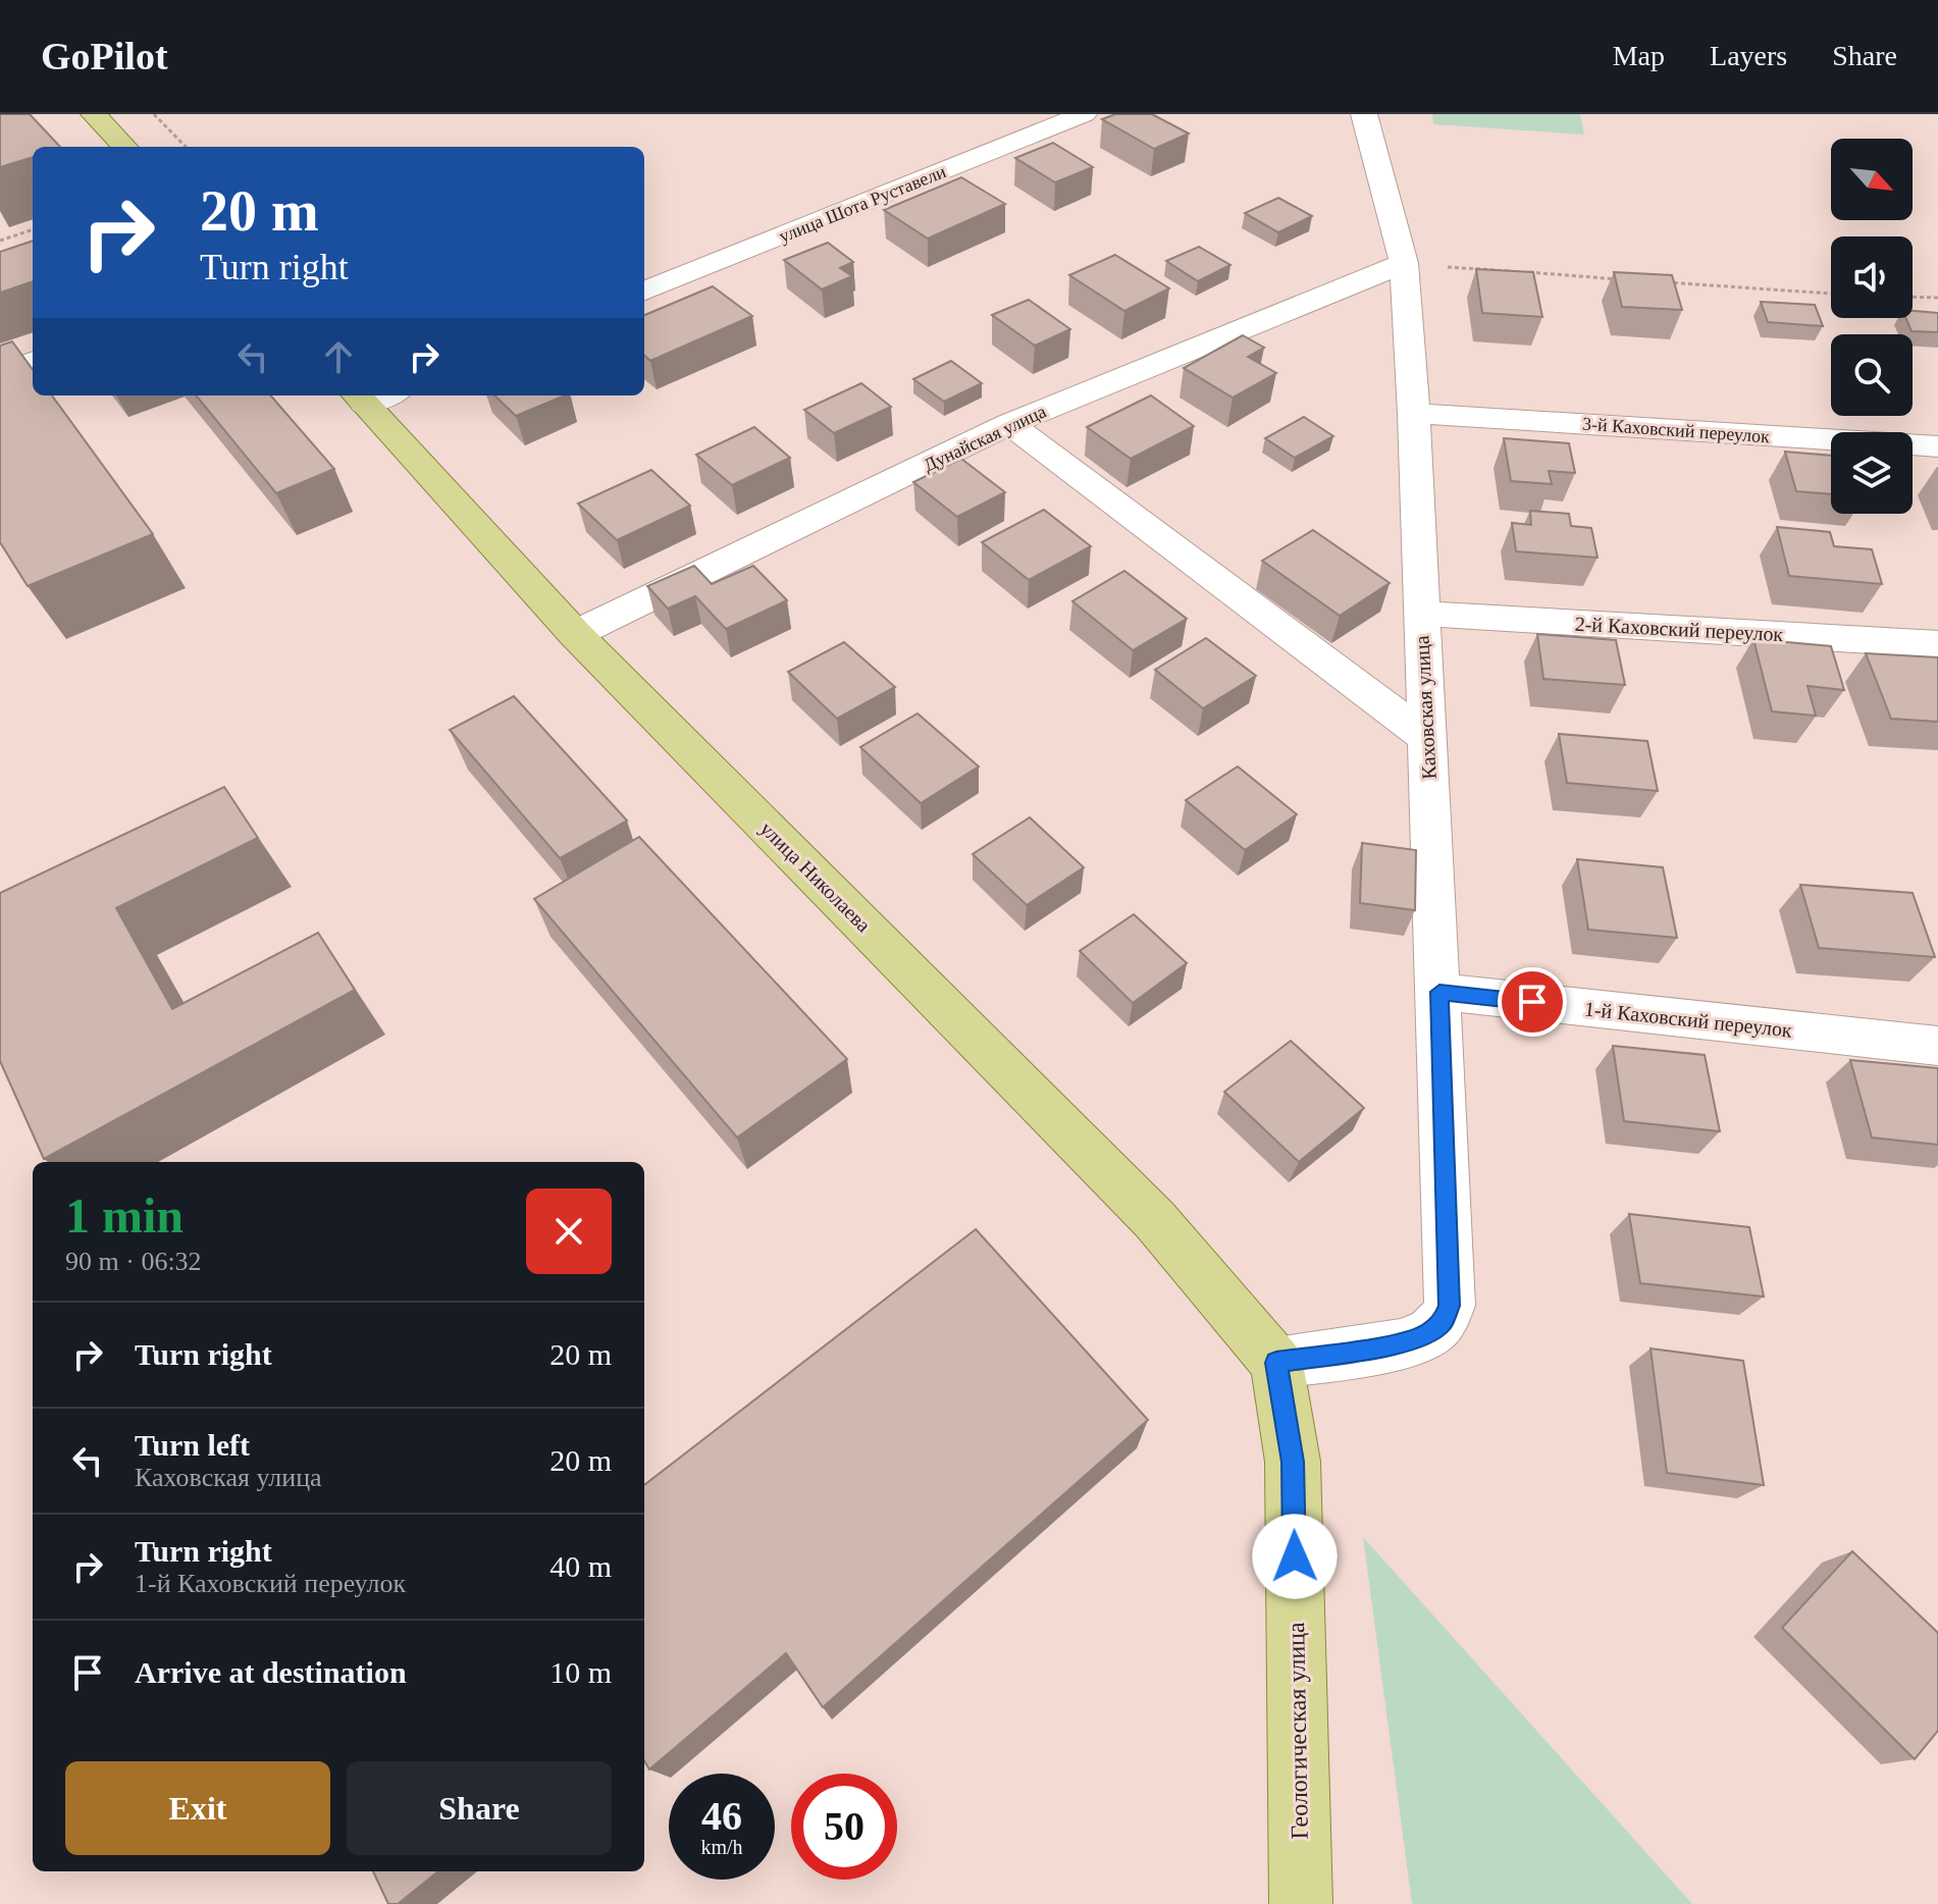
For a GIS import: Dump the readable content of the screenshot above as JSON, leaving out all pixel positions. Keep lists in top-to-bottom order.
{
  "streets": {
    "main road": ["улица Николаева", "Геологическая улица"],
    "street": [
      "улица Шота Руставели",
      "3-й Каховский переулок",
      "Дунайская улица",
      "2-й Каховский переулок",
      "Каховская улица",
      "1-й Каховский переулок"
    ]
  },
  "crossings": [
    ["3-й Каховский переулок", "Каховская улица"],
    ["Дунайская улица", "Каховская улица"],
    ["Дунайская улица", "улица Николаева"],
    ["2-й Каховский переулок", "Каховская улица"],
    ["Каховская улица", "улица Николаева"],
    ["Каховская улица", "1-й Каховский переулок"],
    ["Каховская улица", "Геологическая улица"],
    ["улица Николаева", "Геологическая улица"]
  ],
  "north": "bottom right",
  "page": {
    "header": "GoPilot",
    "nav": ["Map", "Layers", "Share"],
    "turn": ["20 m", "Turn right"],
    "heading": ["1 min", "90 m · 06:32"],
    "list": [
      {
        "name": "Turn right",
        "value": "20 m"
      },
      {
        "name": "Turn left",
        "note": "Каховская улица",
        "value": "20 m"
      },
      {
        "name": "Turn right",
        "note": "1-й Каховский переулок",
        "value": "40 m"
      },
      {
        "name": "Arrive at destination",
        "value": "10 m"
      }
    ],
    "buttons": ["Exit", "Share"],
    "speed": "46 km/h",
    "limit": "50"
  }
}
